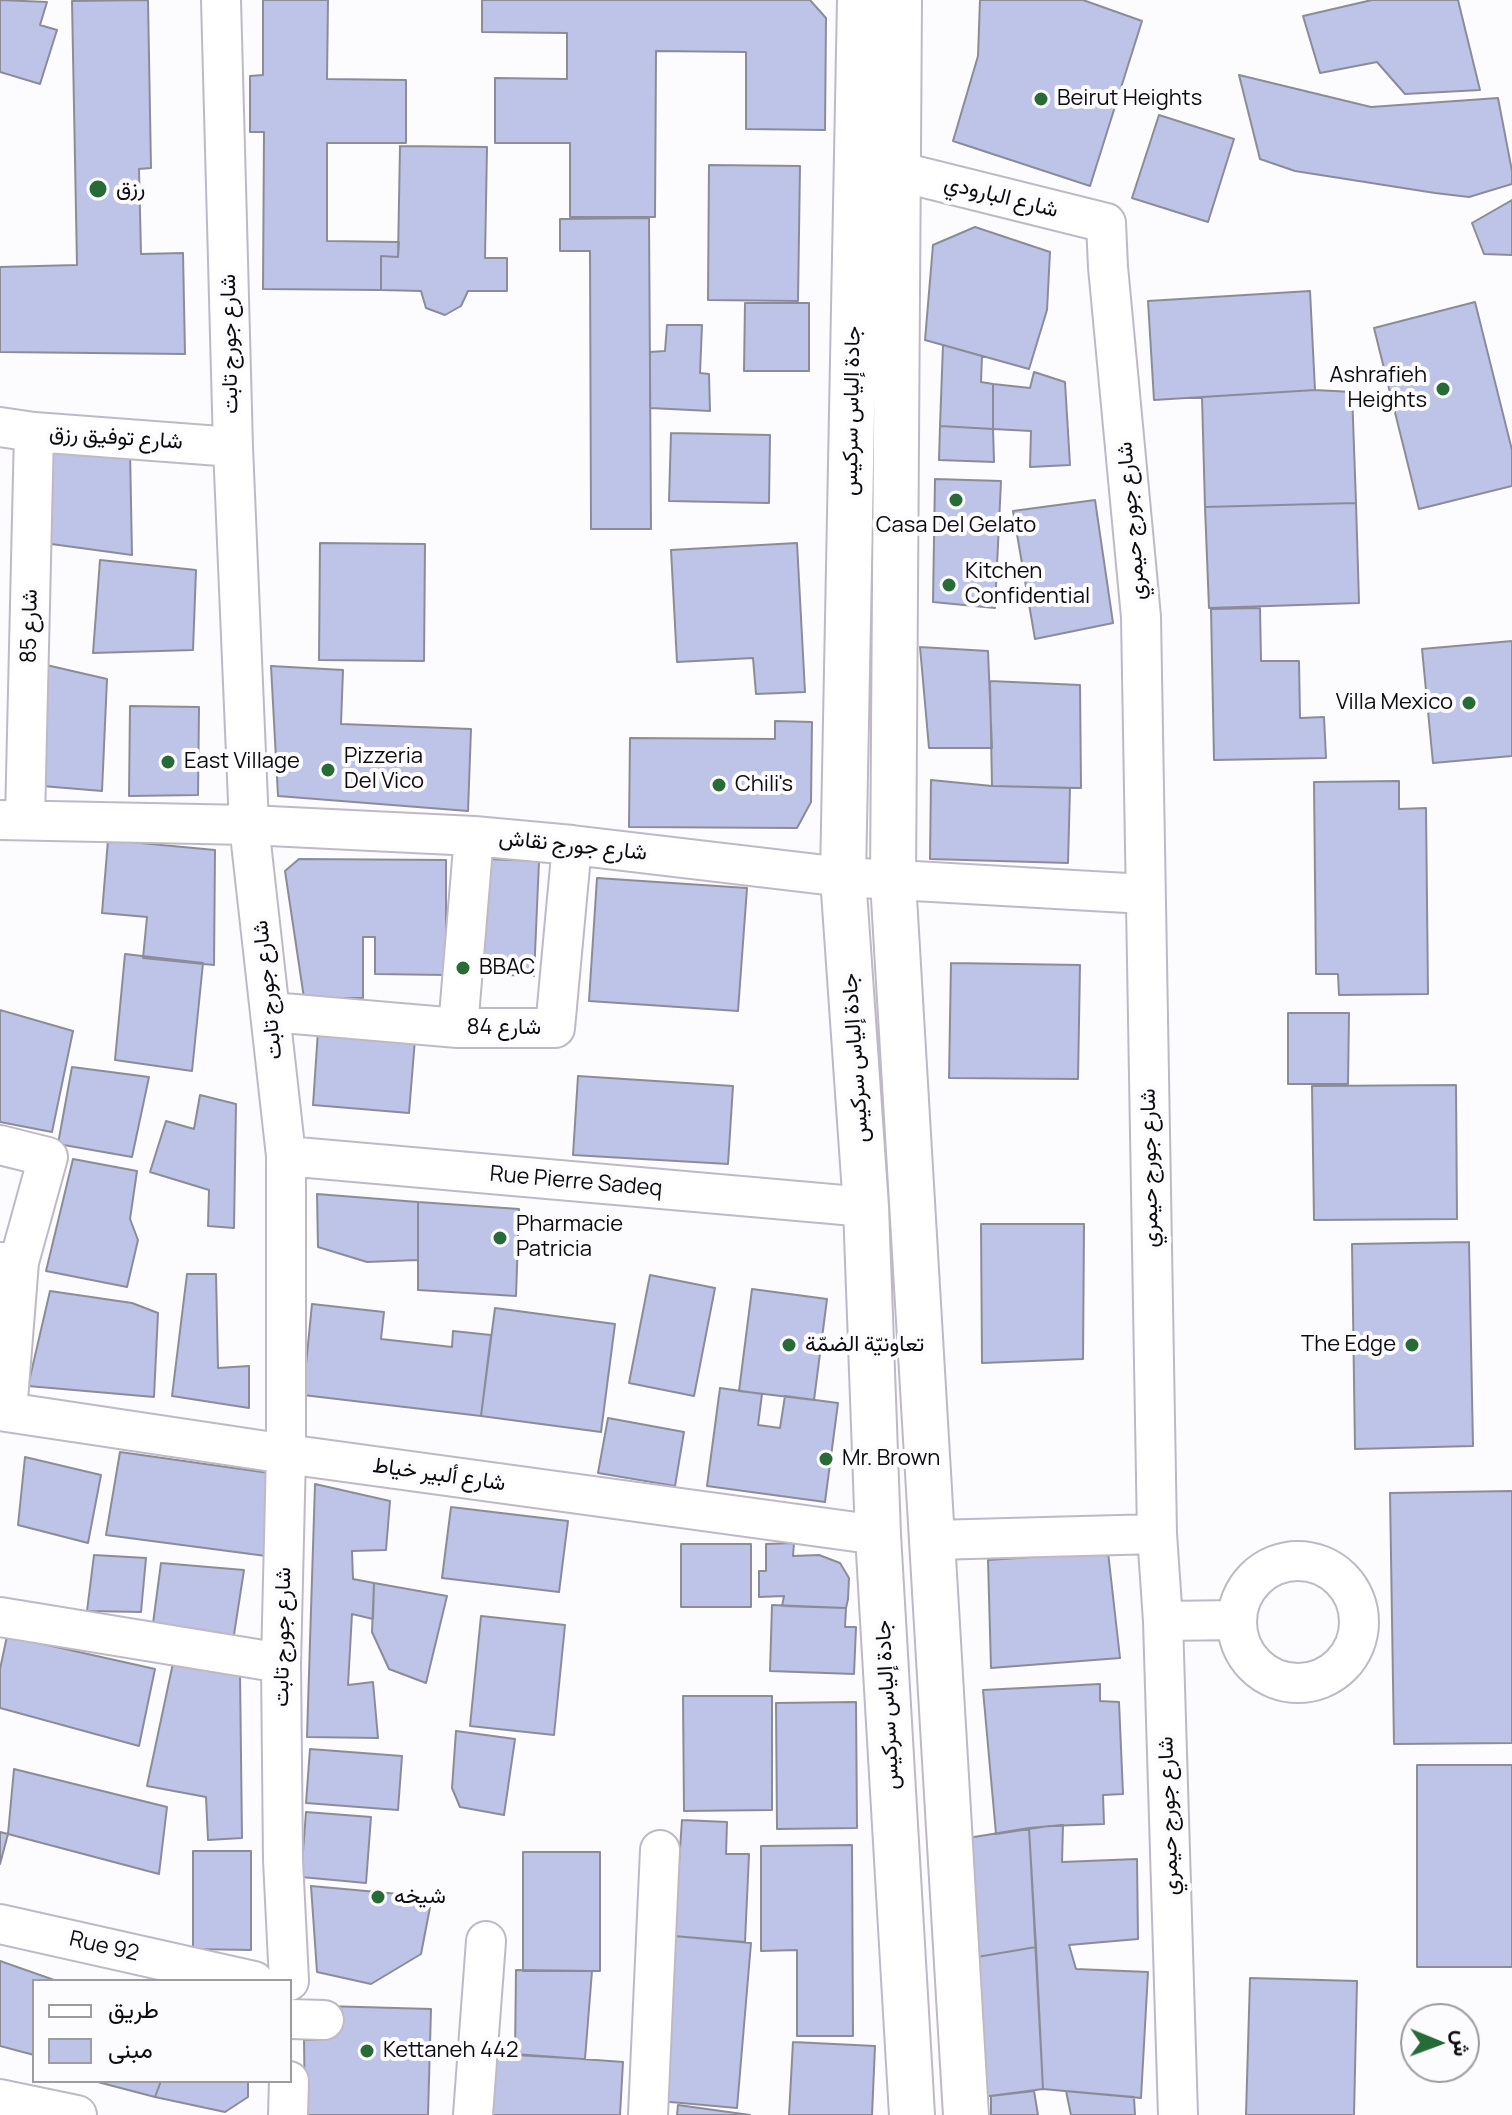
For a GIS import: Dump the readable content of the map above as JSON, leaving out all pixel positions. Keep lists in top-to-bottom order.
{
  "streets": {
    "main road": ["جادة إلياس سركيس"],
    "street": [
      "شارع البارودي",
      "شارع جورج تابت",
      "شارع توفيق رزق",
      "شارع جورج حيمري",
      "شارع 85",
      "شارع جورج نقاش",
      "شارع 84",
      "Rue Pierre Sadeq",
      "شارع ألبير خياط",
      "Rue 92"
    ]
  },
  "crossings": [
    ["شارع البارودي", "جادة إلياس سركيس"],
    ["شارع البارودي", "شارع جورج حيمري"],
    ["شارع جورج تابت", "شارع توفيق رزق"],
    ["شارع جورج تابت", "شارع جورج نقاش"],
    ["شارع جورج تابت", "شارع 84"],
    ["شارع جورج تابت", "Rue Pierre Sadeq"],
    ["شارع جورج تابت", "شارع ألبير خياط"],
    ["جادة إلياس سركيس", "شارع جورج نقاش"],
    ["جادة إلياس سركيس", "Rue Pierre Sadeq"],
    ["جادة إلياس سركيس", "شارع ألبير خياط"],
    ["شارع توفيق رزق", "شارع 85"],
    ["شارع جورج حيمري", "شارع جورج نقاش"],
    ["شارع 85", "شارع جورج نقاش"],
    ["شارع جورج نقاش", "شارع 84"]
  ],
  "places": [
    "Beirut Heights",
    "رزق",
    "Ashrafieh Heights",
    "Casa Del Gelato",
    "Kitchen Confidential",
    "Villa Mexico",
    "East Village",
    "Pizzeria Del Vico",
    "Chili's",
    "BBAC",
    "Pharmacie Patricia",
    "تعاونيّة الضمّة",
    "The Edge",
    "Mr. Brown",
    "شيخه",
    "Kettaneh 442"
  ],
  "legend": ["طريق", "مبنى"],
  "north": "right"
}
